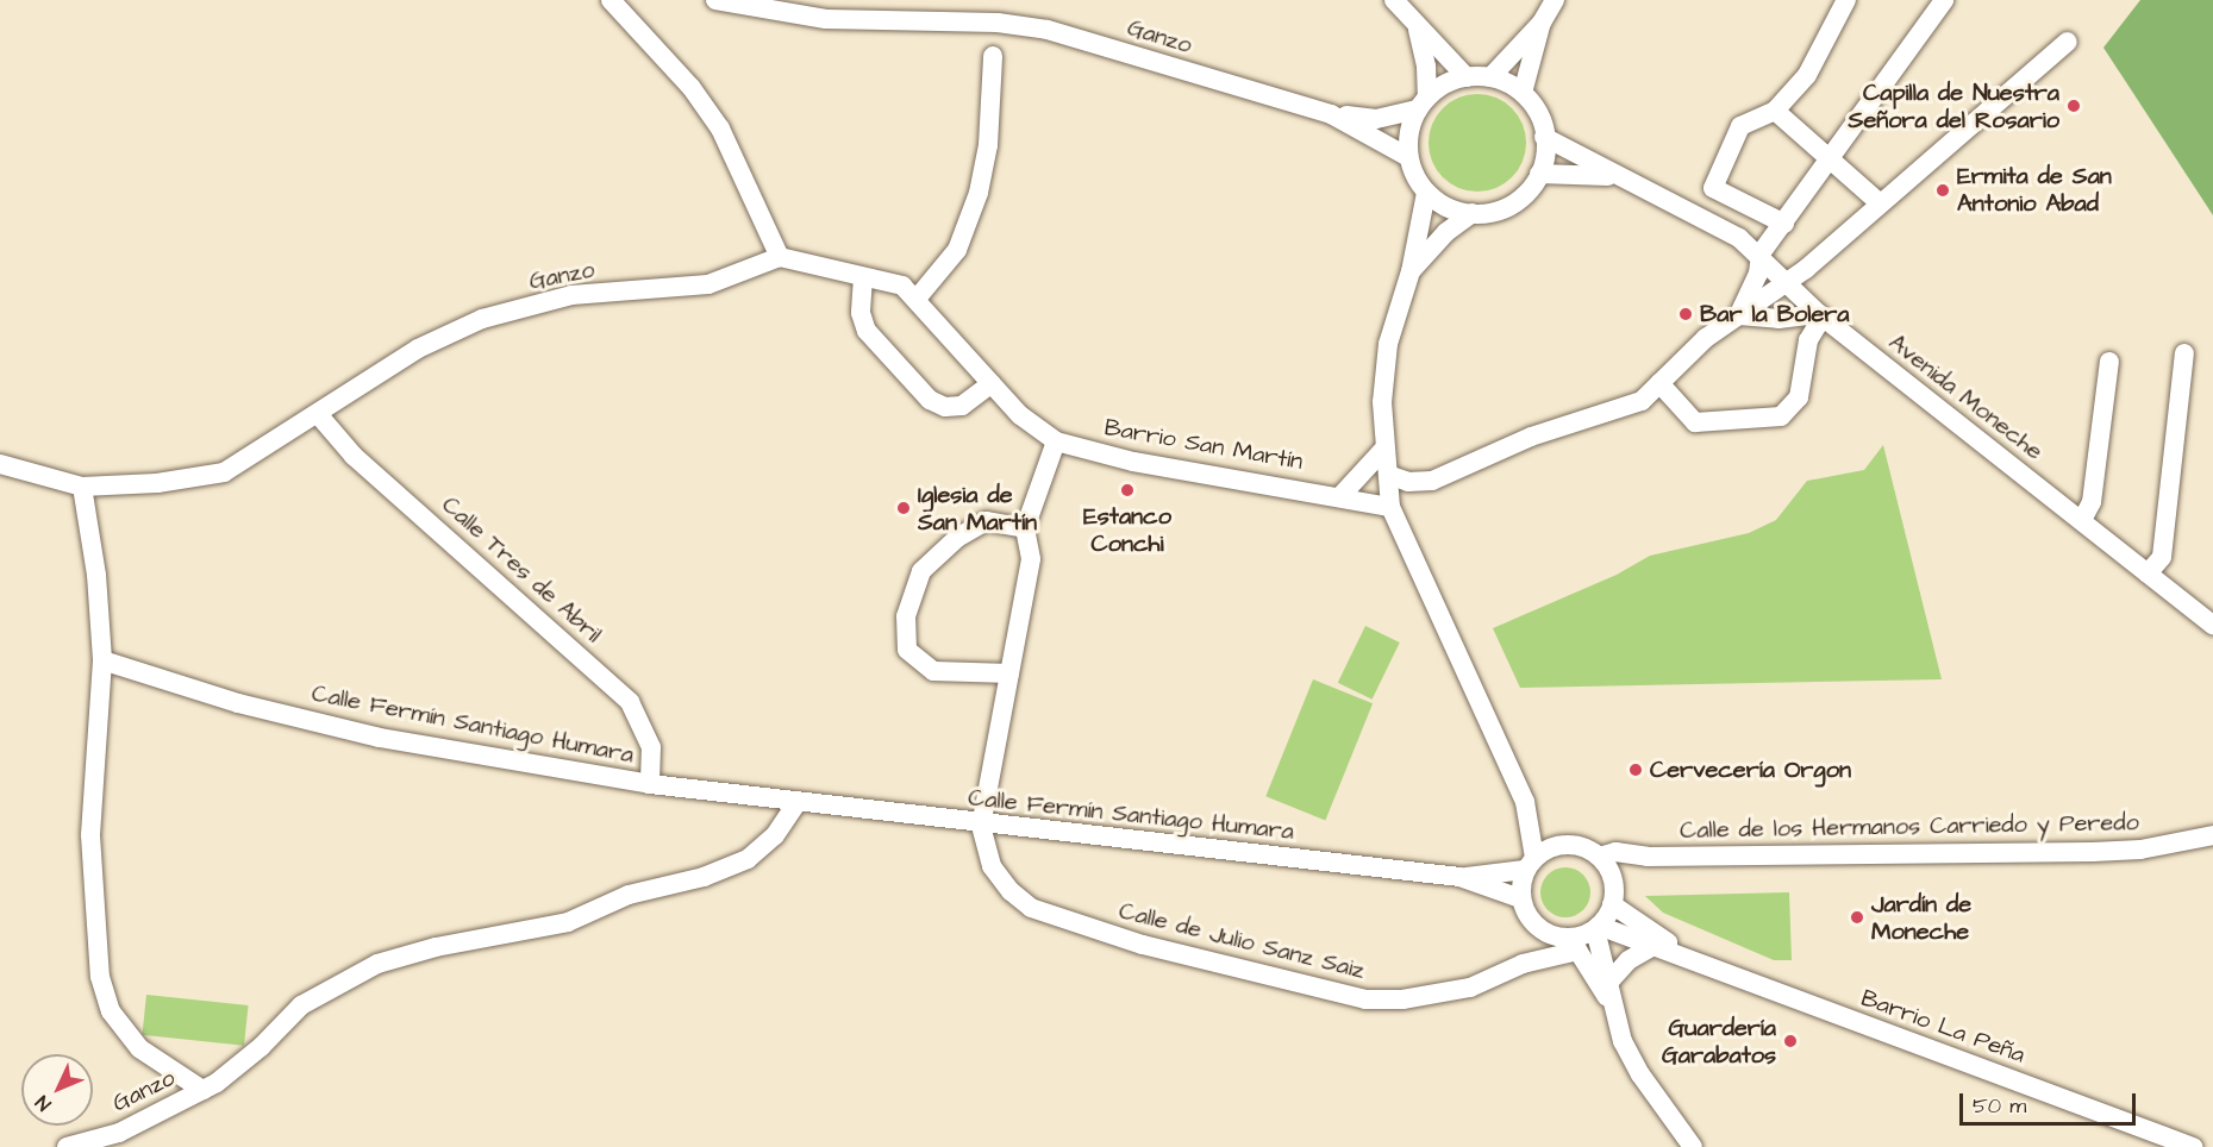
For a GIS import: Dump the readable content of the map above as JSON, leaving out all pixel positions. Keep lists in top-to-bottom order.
{
  "streets": {
    "street": [
      "Ganzo",
      "Avenida Moneche",
      "Barrio San Martín",
      "Calle Tres de Abril",
      "Calle Fermín Santiago Humara",
      "Calle de los Hermanos Carriedo y Peredo",
      "Calle de Julio Sanz Saiz",
      "Barrio La Peña"
    ]
  },
  "crossings": [
    ["Ganzo", "Avenida Moneche"],
    ["Ganzo", "Barrio San Martín"],
    ["Ganzo", "Calle Tres de Abril"],
    ["Calle Tres de Abril", "Calle Fermín Santiago Humara"],
    ["Calle Fermín Santiago Humara", "Calle de los Hermanos Carriedo y Peredo"],
    ["Calle Fermín Santiago Humara", "Calle de Julio Sanz Saiz"],
    ["Calle Fermín Santiago Humara", "Barrio La Peña"],
    ["Calle de los Hermanos Carriedo y Peredo", "Calle de Julio Sanz Saiz"],
    ["Calle de los Hermanos Carriedo y Peredo", "Barrio La Peña"],
    ["Calle de Julio Sanz Saiz", "Barrio La Peña"]
  ],
  "places": [
    "Capilla de Nuestra Señora del Rosario",
    "Ermita de San Antonio Abad",
    "Bar la Bolera",
    "Estanco Conchi",
    "Iglesia de San Martín",
    "Cervecería Orgon",
    "Jardín de Moneche",
    "Guardería Garabatos"
  ],
  "scale_bar": "50 m",
  "north": "bottom left"
}
